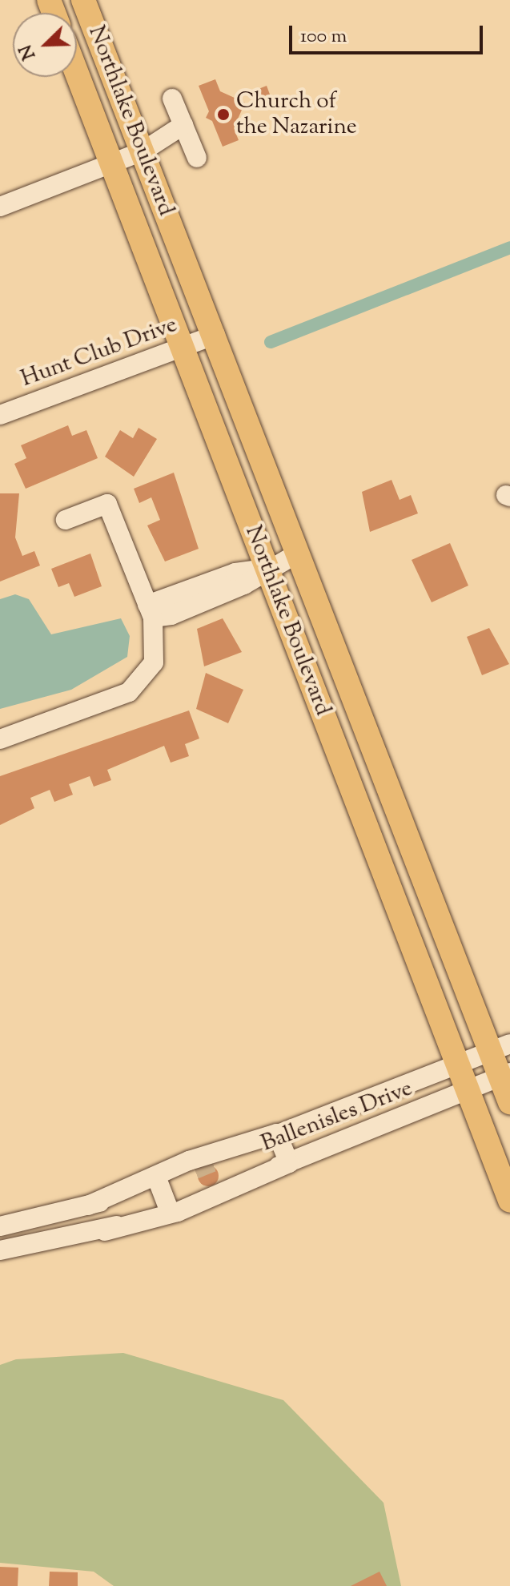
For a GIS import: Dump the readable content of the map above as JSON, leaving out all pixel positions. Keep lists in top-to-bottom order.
{
  "streets": {
    "main road": ["Northlake Boulevard"],
    "street": ["Hunt Club Drive", "Ballenisles Drive"]
  },
  "crossings": [
    ["Northlake Boulevard", "Hunt Club Drive"],
    ["Northlake Boulevard", "Ballenisles Drive"]
  ],
  "places": ["Church of the Nazarine"],
  "scale_bar": "100 m",
  "north": "bottom left"
}
